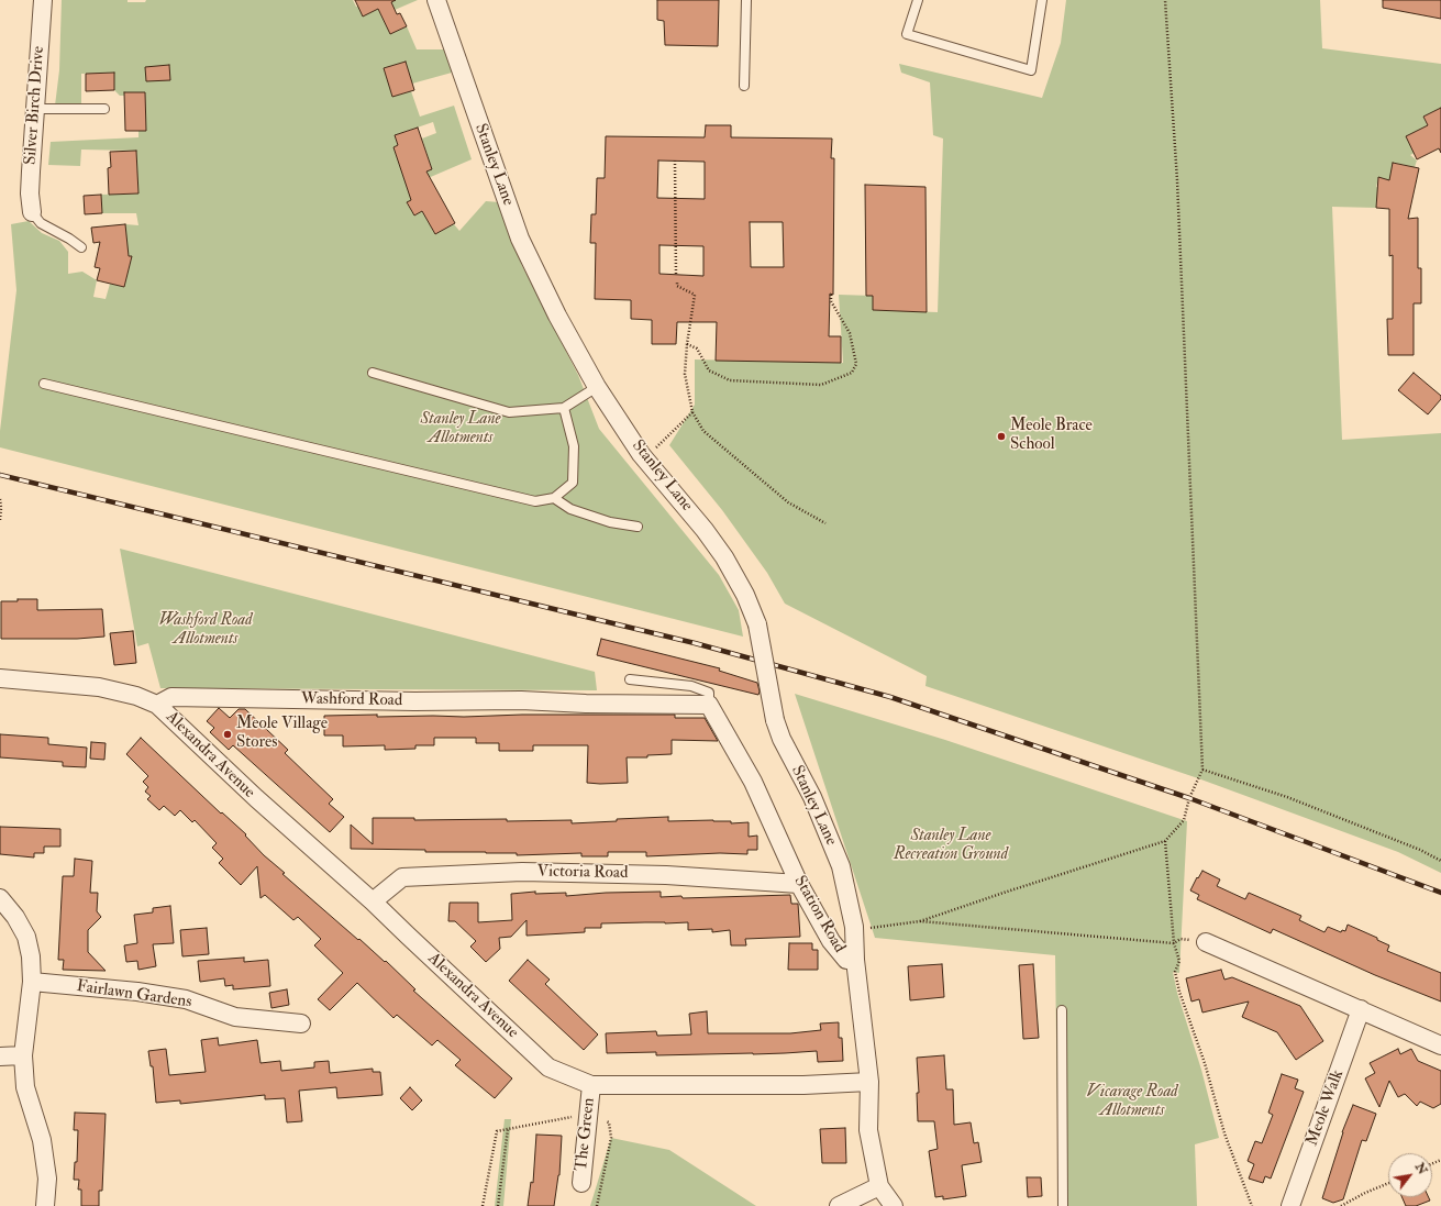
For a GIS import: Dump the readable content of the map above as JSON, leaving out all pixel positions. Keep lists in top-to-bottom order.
{
  "streets": {
    "street": [
      "Silver Birch Drive",
      "Stanley Lane",
      "Washford Road",
      "Alexandra Avenue",
      "Victoria Road",
      "Station Road",
      "Fairlawn Gardens",
      "Meole Walk",
      "The Green"
    ]
  },
  "crossings": [
    ["Stanley Lane", "Station Road"],
    ["Washford Road", "Alexandra Avenue"],
    ["Washford Road", "Station Road"],
    ["Alexandra Avenue", "Victoria Road"],
    ["Alexandra Avenue", "Station Road"],
    ["Alexandra Avenue", "The Green"],
    ["Victoria Road", "Station Road"]
  ],
  "parks": [
    "Stanley Lane Allotments",
    "Washford Road Allotments",
    "Stanley Lane Recreation Ground",
    "Vicarage Road Allotments"
  ],
  "places": ["Meole Brace School", "Meole Village Stores"],
  "north": "top right"
}
